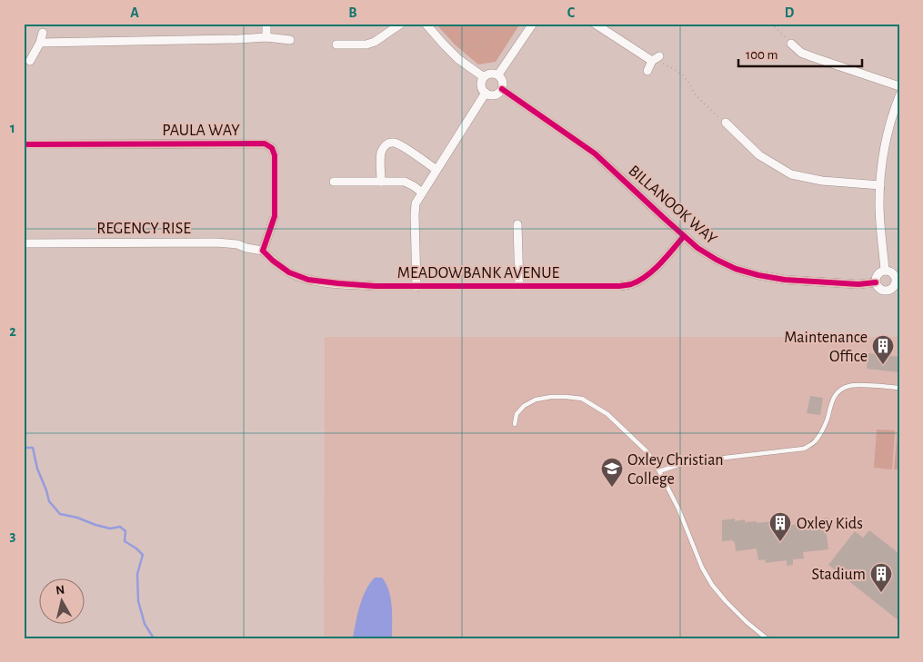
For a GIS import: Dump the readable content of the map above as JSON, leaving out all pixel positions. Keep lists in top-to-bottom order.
{
  "streets": {
    "street": [
      "PAULA WAY",
      "BILLANOOK WAY",
      "REGENCY RISE",
      "MEADOWBANK AVENUE"
    ]
  },
  "crossings": [
    ["PAULA WAY", "REGENCY RISE"],
    ["PAULA WAY", "MEADOWBANK AVENUE"],
    ["BILLANOOK WAY", "MEADOWBANK AVENUE"],
    ["REGENCY RISE", "MEADOWBANK AVENUE"]
  ],
  "places": {
    "building": ["Maintenance Office", "Oxley Kids", "Stadium"],
    "school or university": ["Oxley Christian College"]
  },
  "scale_bar": "100 m",
  "north": "top",
  "grid": {
    "columns": [
      "A",
      "B",
      "C",
      "D"
    ],
    "rows": ["1", "2", "3"]
  }
}
